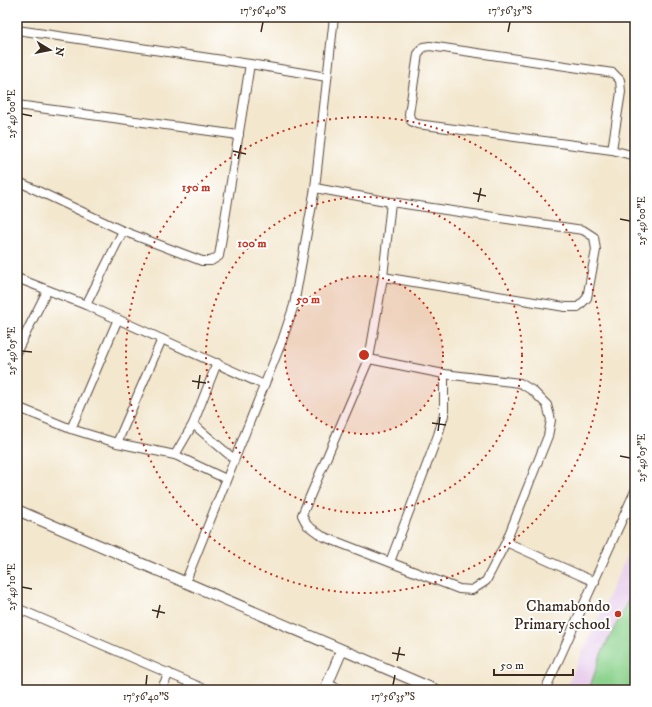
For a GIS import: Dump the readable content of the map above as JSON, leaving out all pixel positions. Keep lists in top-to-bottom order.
{
  "places": ["Chamabondo Primary school"],
  "scale_bar": "50 m",
  "north": "right",
  "coordinates": [
    "17°56'40\"S",
    "17°56'35\"S",
    "25°49'00\"E",
    "25°49'05\"E",
    "25°49'10\"E"
  ],
  "rings": ["150 m", "100 m", "50 m"]
}
